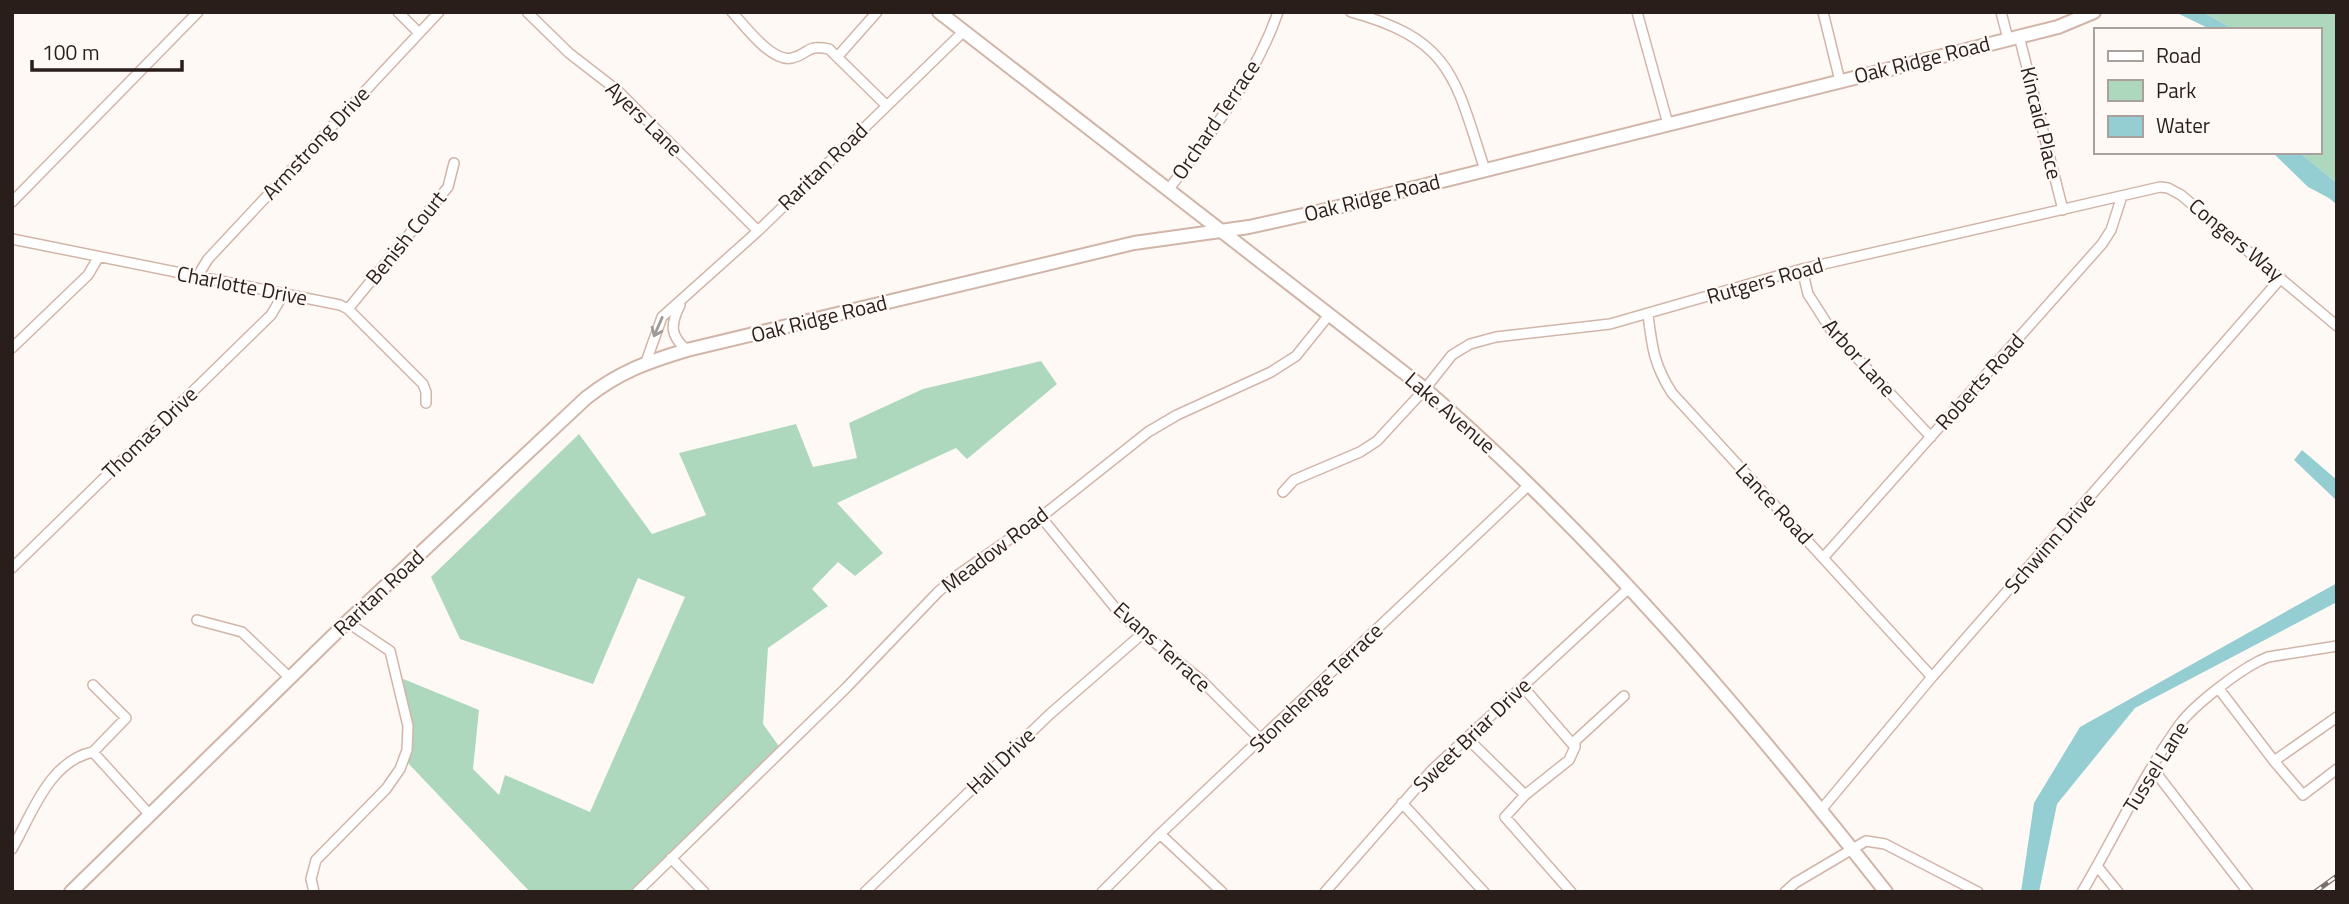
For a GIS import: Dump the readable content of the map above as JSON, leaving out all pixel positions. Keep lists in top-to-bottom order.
{
  "streets": {
    "main road": ["Oak Ridge Road", "Raritan Road", "Lake Avenue"],
    "street": [
      "Ayers Lane",
      "Orchard Terrace",
      "Kincaid Place",
      "Armstrong Drive",
      "Benish Court",
      "Congers Way",
      "Rutgers Road",
      "Charlotte Drive",
      "Arbor Lane",
      "Roberts Road",
      "Thomas Drive",
      "Lance Road",
      "Schwinn Drive",
      "Meadow Road",
      "Evans Terrace",
      "Stonehenge Terrace",
      "Sweet Briar Drive",
      "Hall Drive",
      "Tussel Lane"
    ]
  },
  "crossings": [
    ["Oak Ridge Road", "Kincaid Place"],
    ["Oak Ridge Road", "Raritan Road"],
    ["Oak Ridge Road", "Lake Avenue"],
    ["Ayers Lane", "Raritan Road"],
    ["Orchard Terrace", "Lake Avenue"],
    ["Kincaid Place", "Rutgers Road"],
    ["Armstrong Drive", "Charlotte Drive"],
    ["Raritan Road", "Lake Avenue"],
    ["Benish Court", "Charlotte Drive"],
    ["Congers Way", "Rutgers Road"],
    ["Congers Way", "Roberts Road"],
    ["Congers Way", "Schwinn Drive"],
    ["Rutgers Road", "Arbor Lane"],
    ["Rutgers Road", "Roberts Road"],
    ["Rutgers Road", "Lake Avenue"],
    ["Rutgers Road", "Lance Road"],
    ["Charlotte Drive", "Thomas Drive"],
    ["Arbor Lane", "Roberts Road"],
    ["Roberts Road", "Lance Road"],
    ["Lake Avenue", "Schwinn Drive"],
    ["Lake Avenue", "Meadow Road"],
    ["Lake Avenue", "Stonehenge Terrace"],
    ["Lake Avenue", "Sweet Briar Drive"],
    ["Lance Road", "Schwinn Drive"],
    ["Meadow Road", "Evans Terrace"],
    ["Evans Terrace", "Stonehenge Terrace"],
    ["Evans Terrace", "Hall Drive"]
  ],
  "legend": ["Road", "Park", "Water"],
  "scale_bar": "100 m"
}
